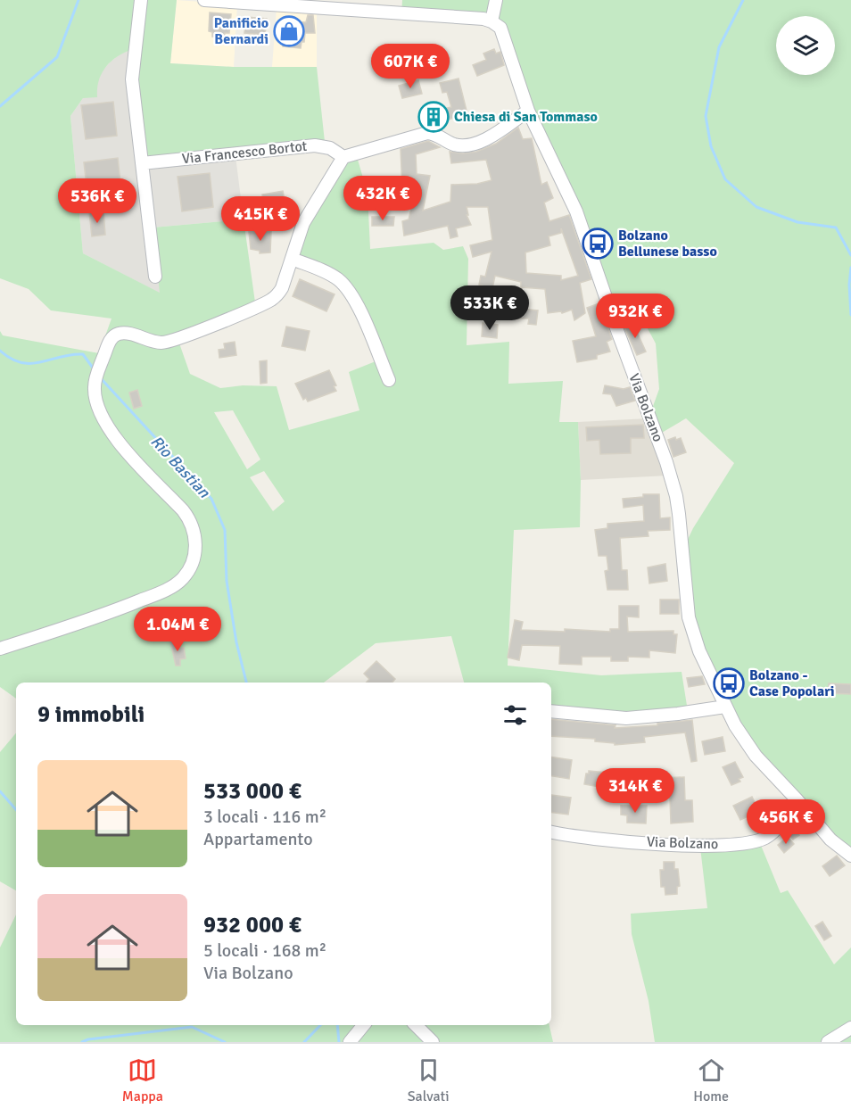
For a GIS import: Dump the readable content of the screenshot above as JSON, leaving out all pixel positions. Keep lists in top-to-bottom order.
{
  "streets": {
    "street": ["Via Francesco Bortot", "Via Bolzano"]
  },
  "water": ["Rio Bastian"],
  "places": {
    "shop": ["Panificio Bernardi"],
    "building": ["Chiesa di San Tommaso"],
    "bus stop": ["Bolzano Bellunese basso", "Bolzano - Case Popolari"]
  },
  "page": {
    "price": [
      "607K €",
      "432K €",
      "536K €",
      "415K €",
      "533K €",
      "932K €",
      "1.04M €",
      "314K €",
      "456K €"
    ],
    "heading": "9 immobili",
    "list": [
      {
        "name": "533 000 €",
        "note": "3 locali · 116 m² · Appartamento"
      },
      {
        "name": "932 000 €",
        "note": "5 locali · 168 m² · Via Bolzano"
      }
    ],
    "tabs": ["Mappa", "Salvati", "Home"]
  }
}
